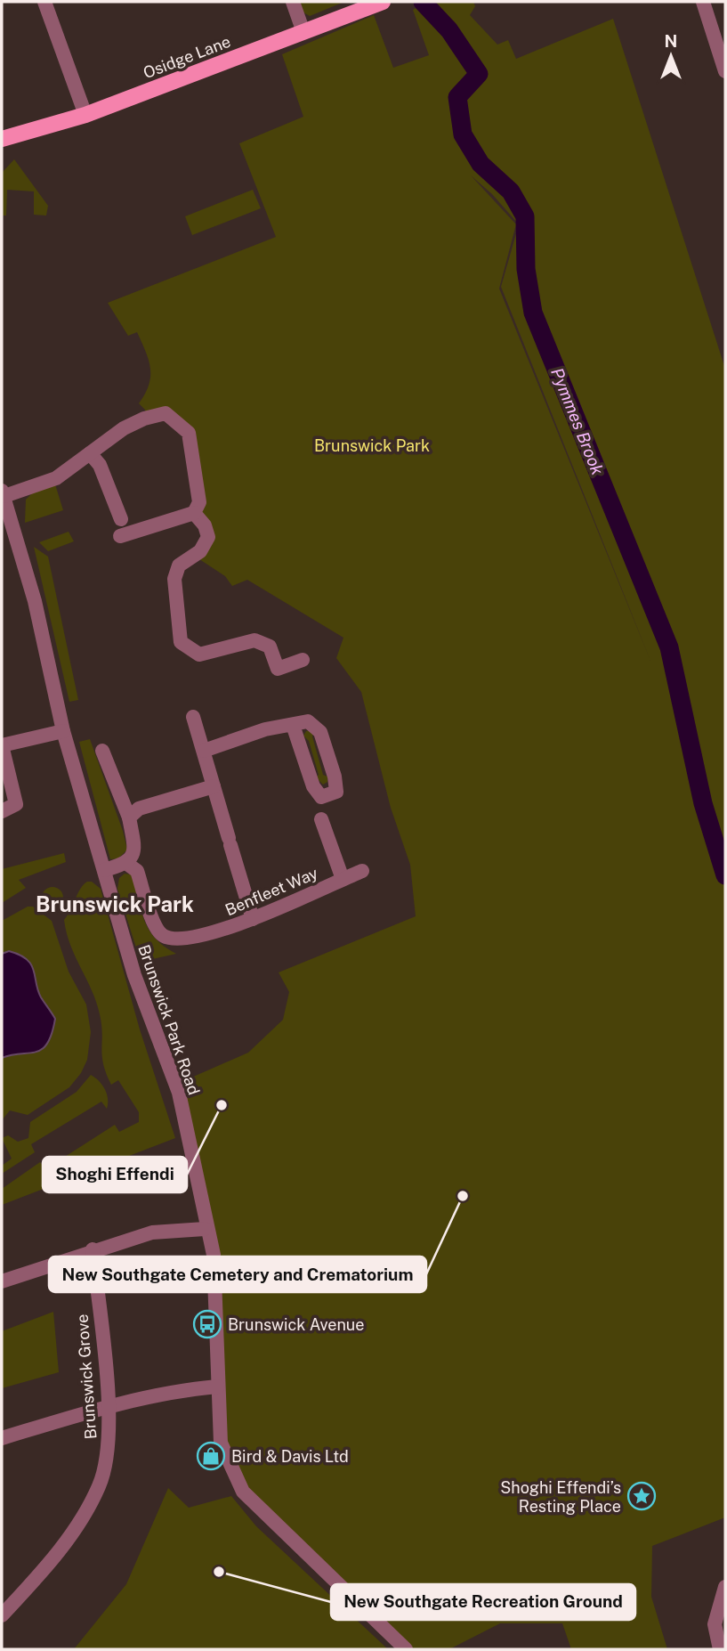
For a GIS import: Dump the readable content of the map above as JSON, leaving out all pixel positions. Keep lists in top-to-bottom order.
{
  "streets": {
    "main road": ["Osidge Lane"],
    "street": ["Benfleet Way", "Brunswick Park Road", "Brunswick Grove"]
  },
  "districts": ["Brunswick Park"],
  "water": ["Pymmes Brook"],
  "parks": ["Brunswick Park"],
  "places": {
    "other": ["Shoghi Effendi", "New Southgate Cemetery and Crematorium", "New Southgate Recreation Ground"],
    "bus stop": ["Brunswick Avenue"],
    "shop": ["Bird & Davis Ltd"],
    "place": ["Shoghi Effendi’s Resting Place"]
  },
  "north": "top"
}
